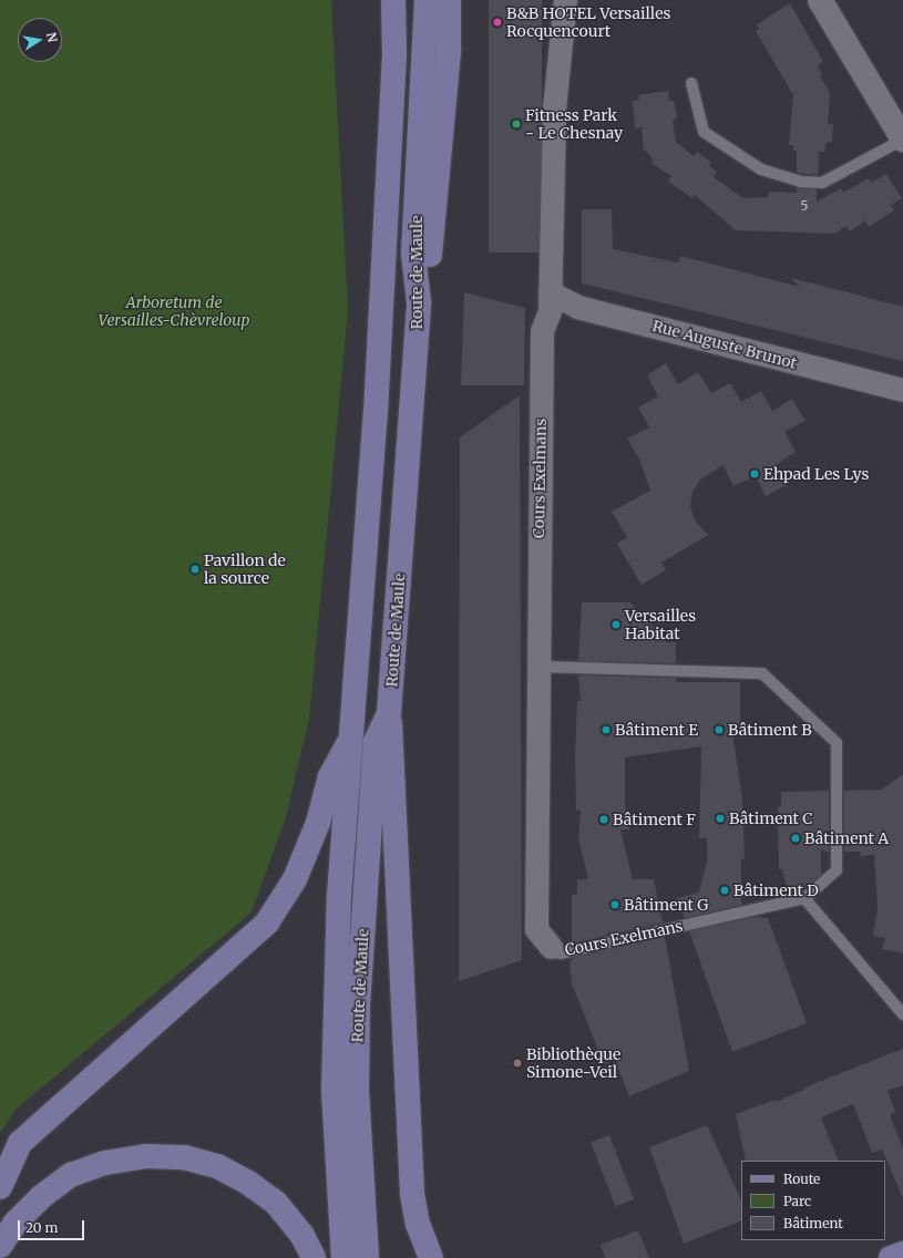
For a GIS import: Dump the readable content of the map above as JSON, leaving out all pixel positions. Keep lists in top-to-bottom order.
{
  "streets": {
    "main road": ["Route de Maule"],
    "street": ["Rue Auguste Brunot", "Cours Exelmans"]
  },
  "crossings": [
    ["Rue Auguste Brunot", "Cours Exelmans"]
  ],
  "parks": ["Arboretum de Versailles-Chèvreloup"],
  "places": [
    "B&B HOTEL Versailles Rocquencourt",
    "Fitness Park - Le Chesnay",
    "Ehpad Les Lys",
    "Pavillon de la source",
    "Versailles Habitat",
    "Bâtiment E",
    "Bâtiment B",
    "Bâtiment C",
    "Bâtiment F",
    "Bâtiment A",
    "Bâtiment D",
    "Bâtiment G",
    "Bibliothèque Simone-Veil"
  ],
  "house_numbers": ["5"],
  "legend": ["Route", "Parc", "Bâtiment"],
  "scale_bar": "20 m",
  "north": "right"
}
